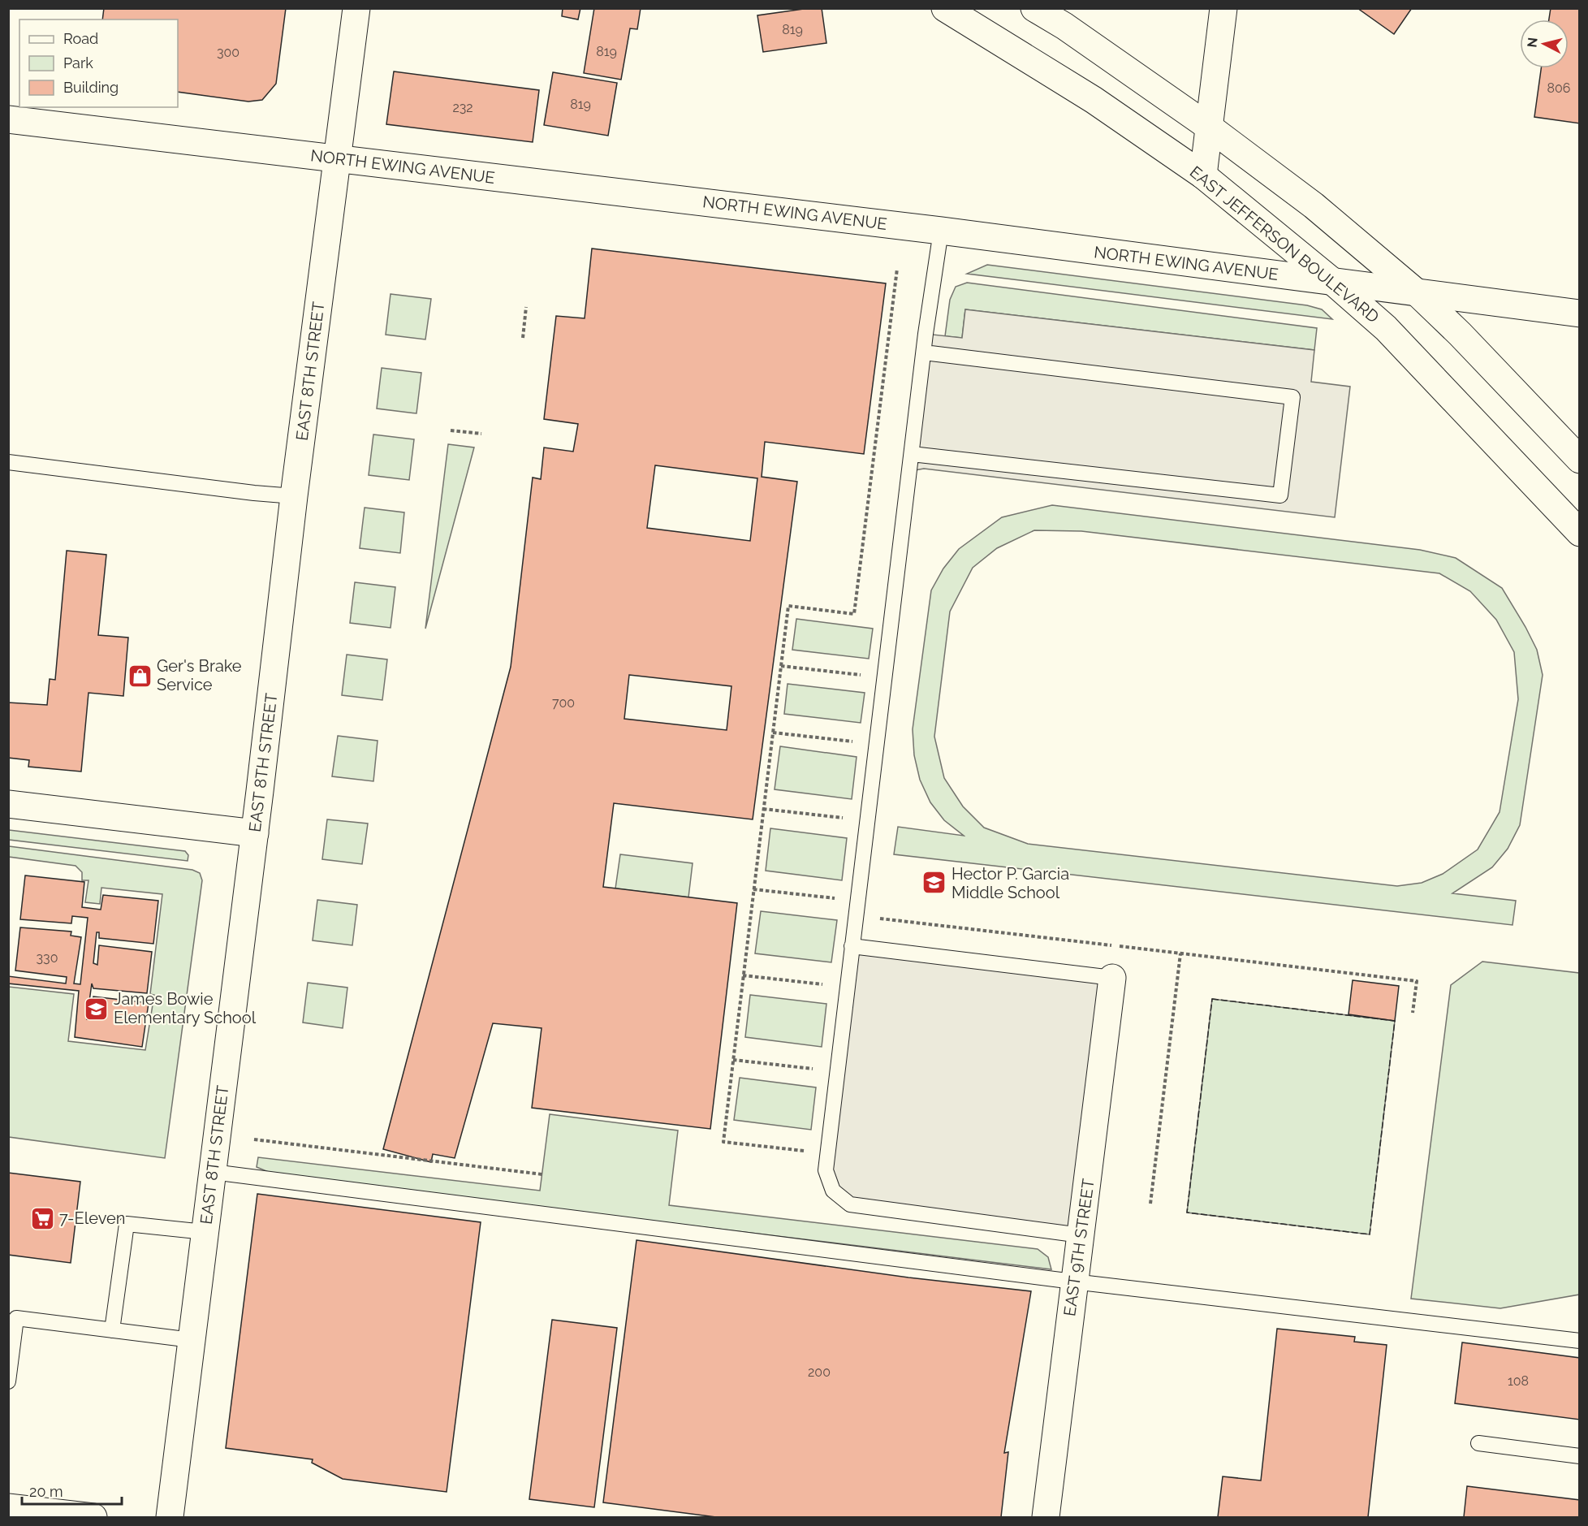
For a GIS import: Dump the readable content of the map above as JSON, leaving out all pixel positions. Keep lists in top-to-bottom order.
{
  "streets": {
    "main road": [
      "NORTH EWING AVENUE",
      "EAST JEFFERSON BOULEVARD",
      "EAST 8TH STREET",
      "EAST 9TH STREET"
    ]
  },
  "crossings": [
    ["NORTH EWING AVENUE", "EAST JEFFERSON BOULEVARD"],
    ["NORTH EWING AVENUE", "EAST 8TH STREET"]
  ],
  "places": {
    "shop": ["Ger's Brake Service"],
    "school or university": ["Hector P. Garcia Middle School", "James Bowie Elementary School"],
    "supermarket": ["7-Eleven"]
  },
  "house_numbers": [
    "819",
    "819",
    "300",
    "806",
    "819",
    "232",
    "700",
    "330",
    "200",
    "108"
  ],
  "legend": ["Road", "Park", "Building"],
  "scale_bar": "20 m",
  "north": "left"
}
